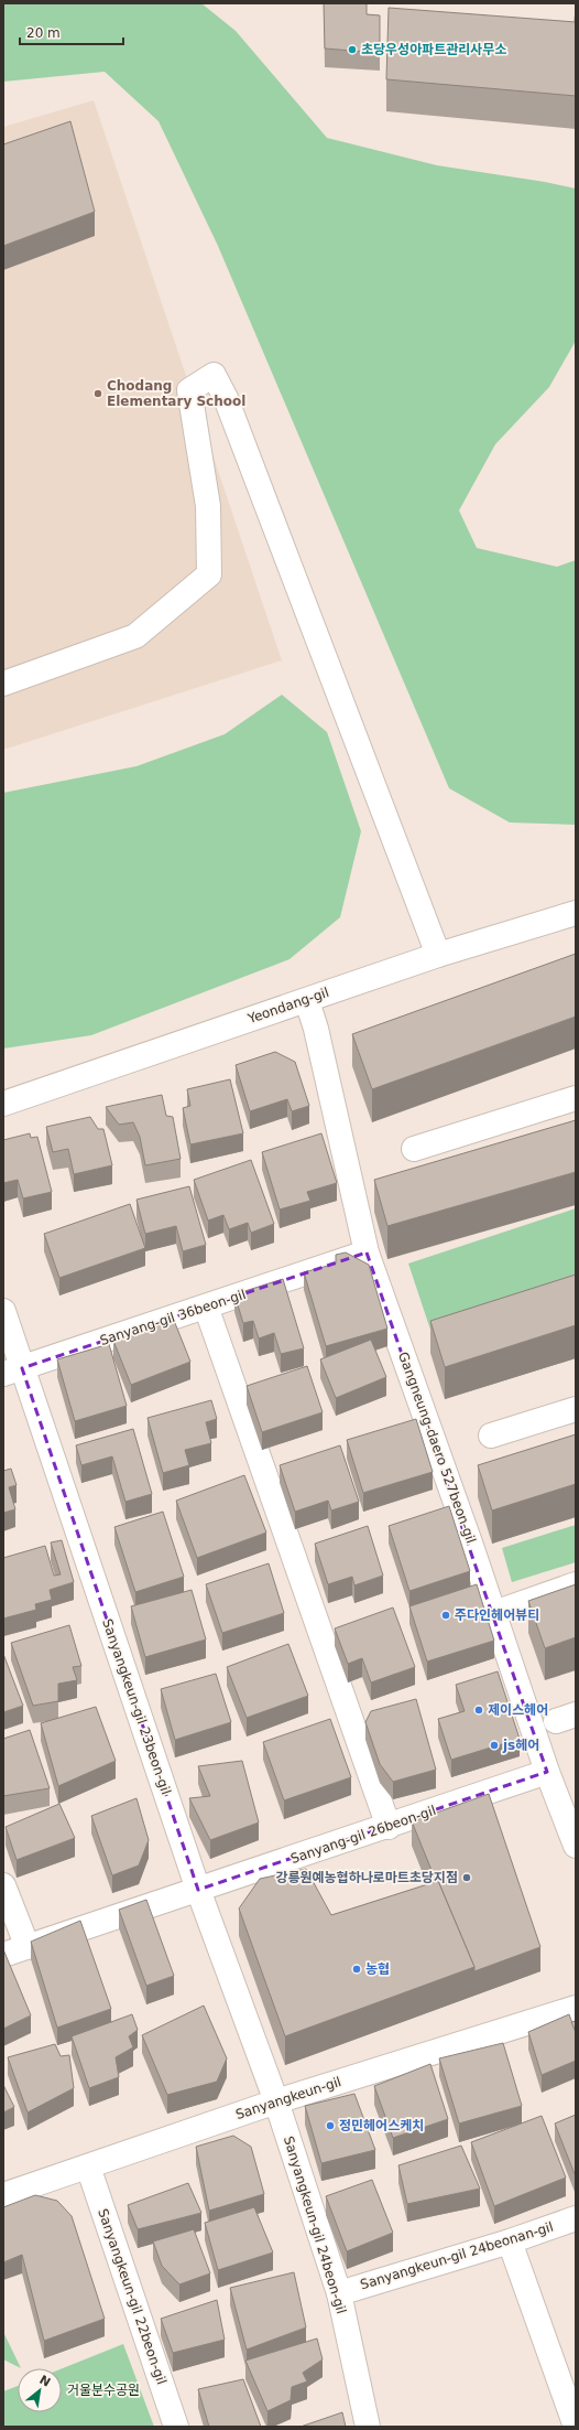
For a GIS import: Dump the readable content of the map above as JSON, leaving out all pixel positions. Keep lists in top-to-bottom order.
{
  "streets": {
    "street": [
      "Yeondang-gil",
      "Sanyang-gil 36beon-gil",
      "Gangneung-daero 527beon-gil",
      "Sanyangkeun-gil 23beon-gil",
      "Sanyang-gil 26beon-gil",
      "Sanyangkeun-gil",
      "Sanyangkeun-gil 24beon-gil",
      "Sanyangkeun-gil 24beonan-gil",
      "Sanyangkeun-gil 22beon-gil"
    ]
  },
  "crossings": [
    ["Yeondang-gil", "Gangneung-daero 527beon-gil"],
    ["Sanyang-gil 36beon-gil", "Gangneung-daero 527beon-gil"],
    ["Sanyang-gil 36beon-gil", "Sanyangkeun-gil 23beon-gil"],
    ["Gangneung-daero 527beon-gil", "Sanyang-gil 26beon-gil"],
    ["Sanyangkeun-gil 23beon-gil", "Sanyang-gil 26beon-gil"],
    ["Sanyangkeun-gil 23beon-gil", "Sanyangkeun-gil"],
    ["Sanyangkeun-gil 23beon-gil", "Sanyangkeun-gil 24beon-gil"],
    ["Sanyangkeun-gil", "Sanyangkeun-gil 24beon-gil"],
    ["Sanyangkeun-gil", "Sanyangkeun-gil 22beon-gil"],
    ["Sanyangkeun-gil 24beon-gil", "Sanyangkeun-gil 24beonan-gil"]
  ],
  "parks": ["거울분수공원"],
  "places": [
    "초당우성아파트관리사무소",
    "Chodang Elementary School",
    "주다인헤어뷰티",
    "제이스헤어",
    "js헤어",
    "강릉원예농협하나로마트초당지점",
    "농협",
    "정민헤어스케치"
  ],
  "scale_bar": "20 m",
  "north": "top right"
}
